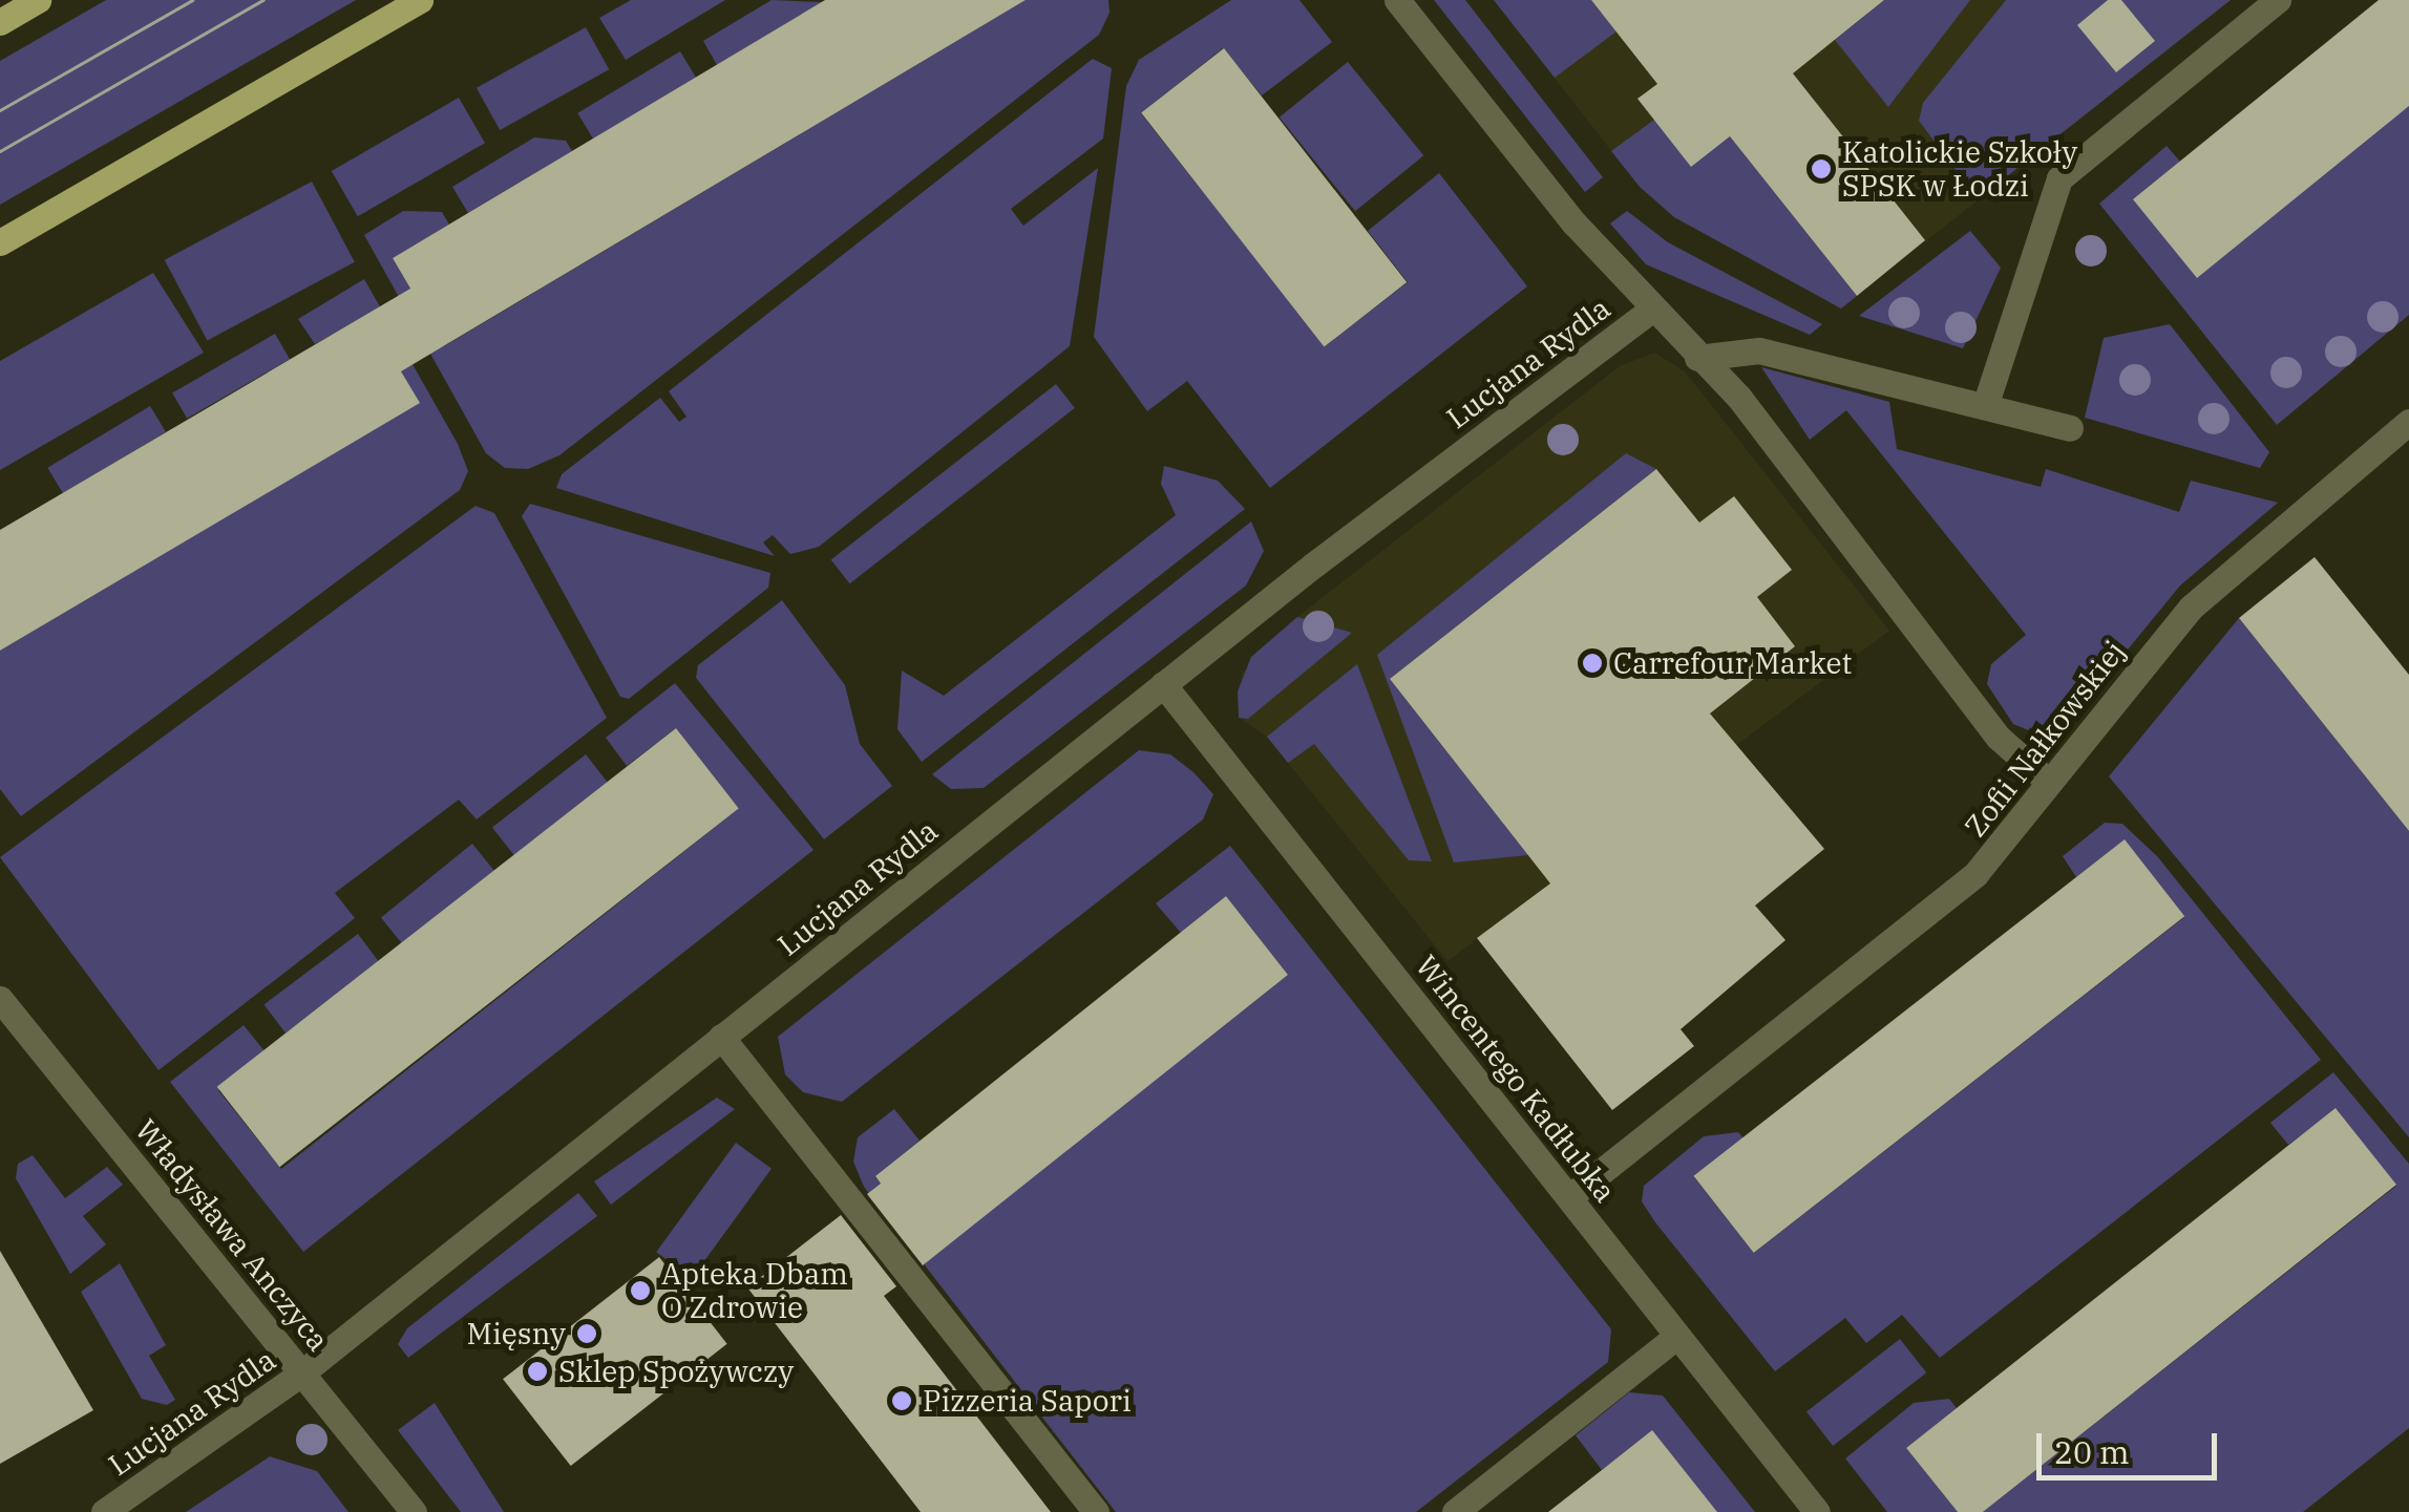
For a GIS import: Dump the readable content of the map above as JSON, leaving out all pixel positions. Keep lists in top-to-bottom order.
{
  "streets": {
    "street": [
      "Lucjana Rydla",
      "Zofii Nałkowskiej",
      "Wincentego Kadłubka",
      "Władysława Anczyca"
    ]
  },
  "crossings": [
    ["Lucjana Rydla", "Zofii Nałkowskiej"],
    ["Lucjana Rydla", "Wincentego Kadłubka"],
    ["Lucjana Rydla", "Władysława Anczyca"],
    ["Zofii Nałkowskiej", "Wincentego Kadłubka"]
  ],
  "places": [
    "Katolickie Szkoły SPSK w Łodzi",
    "Carrefour Market",
    "Apteka Dbam O Zdrowie",
    "Mięsny",
    "Sklep Spożywczy",
    "Pizzeria Sapori"
  ],
  "scale_bar": "20 m"
}
